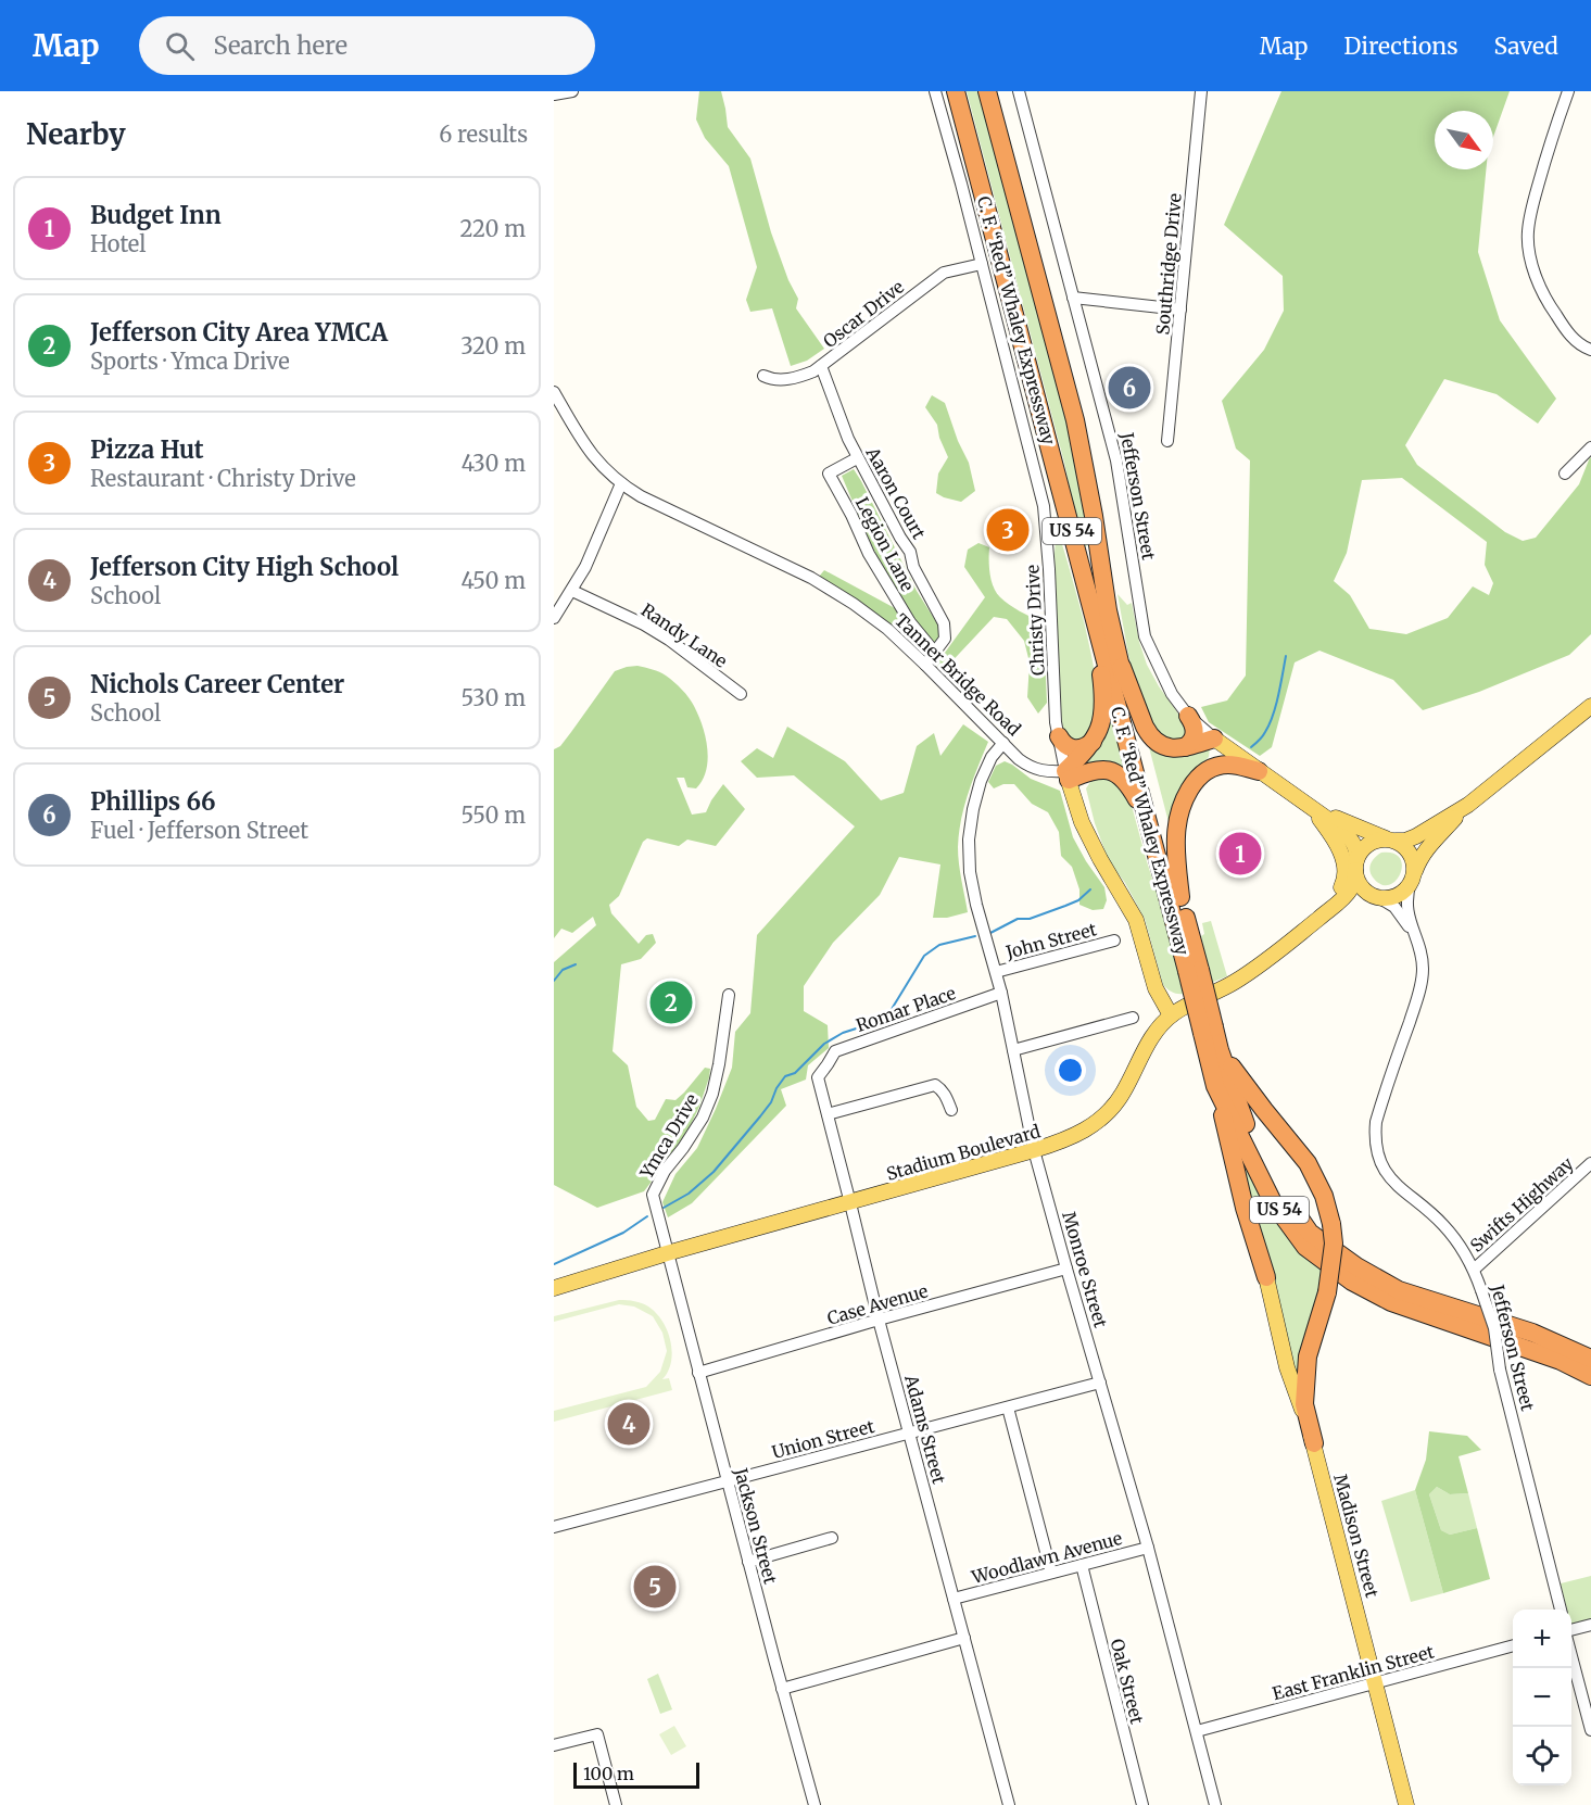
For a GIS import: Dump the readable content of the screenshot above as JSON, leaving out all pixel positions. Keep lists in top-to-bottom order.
{
  "streets": {
    "highway": ["C. F. “Red” Whaley Expressway", "US 54"],
    "main road": ["Jefferson Street", "Stadium Boulevard", "Madison Street"],
    "street": [
      "Southridge Drive",
      "Oscar Drive",
      "Aaron Court",
      "Legion Lane",
      "Christy Drive",
      "Randy Lane",
      "Tanner Bridge Road",
      "John Street",
      "Romar Place",
      "Ymca Drive",
      "Swifts Highway",
      "Monroe Street",
      "Case Avenue",
      "Adams Street",
      "Union Street",
      "Jackson Street",
      "Woodlawn Avenue",
      "East Franklin Street",
      "Oak Street"
    ]
  },
  "crossings": [
    ["Oscar Drive", "Aaron Court"],
    ["Oscar Drive", "Christy Drive"],
    ["Aaron Court", "Legion Lane"],
    ["Aaron Court", "Tanner Bridge Road"],
    ["Jefferson Street", "Swifts Highway"],
    ["Christy Drive", "Tanner Bridge Road"],
    ["Tanner Bridge Road", "Monroe Street"],
    ["John Street", "Monroe Street"],
    ["Romar Place", "Monroe Street"],
    ["Romar Place", "Adams Street"],
    ["Ymca Drive", "Stadium Boulevard"],
    ["Ymca Drive", "Jackson Street"],
    ["Stadium Boulevard", "Monroe Street"],
    ["Stadium Boulevard", "Adams Street"],
    ["Stadium Boulevard", "Jackson Street"],
    ["Monroe Street", "Case Avenue"],
    ["Monroe Street", "Union Street"],
    ["Monroe Street", "Woodlawn Avenue"],
    ["Monroe Street", "East Franklin Street"],
    ["Case Avenue", "Adams Street"],
    ["Case Avenue", "Jackson Street"],
    ["Adams Street", "Union Street"],
    ["Adams Street", "Woodlawn Avenue"],
    ["Union Street", "Jackson Street"],
    ["Madison Street", "East Franklin Street"],
    ["Woodlawn Avenue", "Oak Street"]
  ],
  "scale_bar": "100 m",
  "north": "bottom right",
  "page": {
    "header": "Map",
    "search": "Search here",
    "nav": ["Map", "Directions", "Saved"],
    "heading": ["Nearby", "6 results"],
    "list": [
      {
        "mark": "1",
        "name": "Budget Inn",
        "note": "Hotel",
        "value": "220 m"
      },
      {
        "mark": "2",
        "name": "Jefferson City Area YMCA",
        "note": "Sports · Ymca Drive",
        "value": "320 m"
      },
      {
        "mark": "3",
        "name": "Pizza Hut",
        "note": "Restaurant · Christy Drive",
        "value": "430 m"
      },
      {
        "mark": "4",
        "name": "Jefferson City High School",
        "note": "School",
        "value": "450 m"
      },
      {
        "mark": "5",
        "name": "Nichols Career Center",
        "note": "School",
        "value": "530 m"
      },
      {
        "mark": "6",
        "name": "Phillips 66",
        "note": "Fuel · Jefferson Street",
        "value": "550 m"
      }
    ],
    "pins": [
      "6",
      "3",
      "1",
      "2",
      "4",
      "5"
    ],
    "map_buttons": ["+", "−"],
    "scale": "100 m"
  }
}
